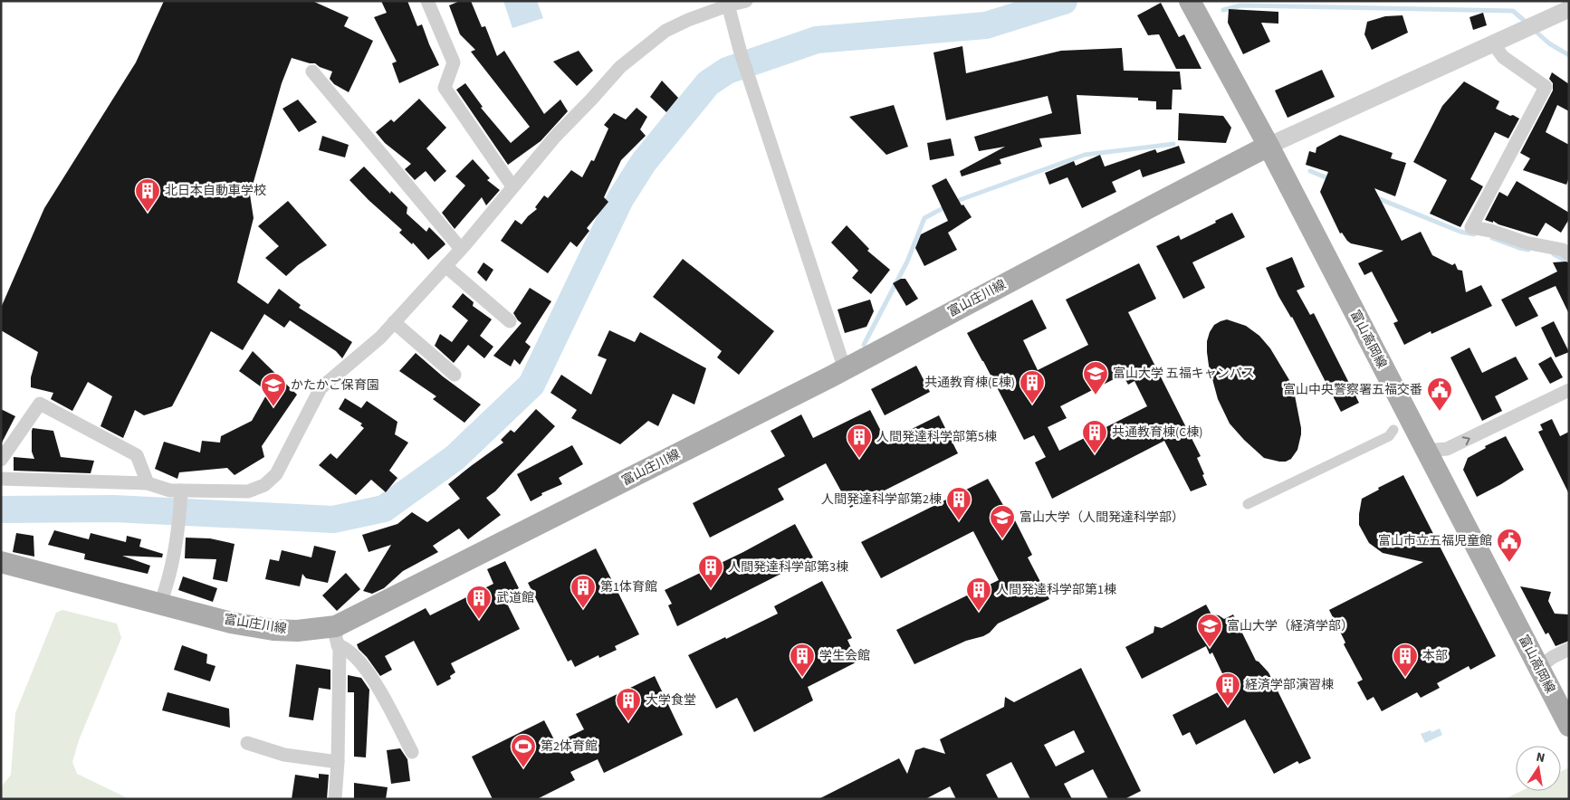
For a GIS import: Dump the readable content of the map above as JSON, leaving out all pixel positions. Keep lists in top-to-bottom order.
{
  "streets": {
    "main road": ["富山庄川線", "富山高岡線"]
  },
  "crossings": [
    ["富山庄川線", "富山高岡線"]
  ],
  "places": {
    "building": [
      "北日本自動車学校",
      "共通教育棟(E棟)",
      "共通教育棟(C棟)",
      "人間発達科学部第5棟",
      "人間発達科学部第2棟",
      "人間発達科学部第3棟",
      "第1体育館",
      "人間発達科学部第1棟",
      "武道館",
      "学生会館",
      "本部",
      "経済学部演習棟",
      "大学食堂"
    ],
    "school or university": [
      "富山大学 五福キャンパス",
      "かたかご保育園",
      "富山大学（人間発達科学部）",
      "富山大学（経済学部）"
    ],
    "public building": ["富山中央警察署五福交番", "富山市立五福児童館"],
    "sports": ["第2体育館"]
  },
  "north": "top"
}
